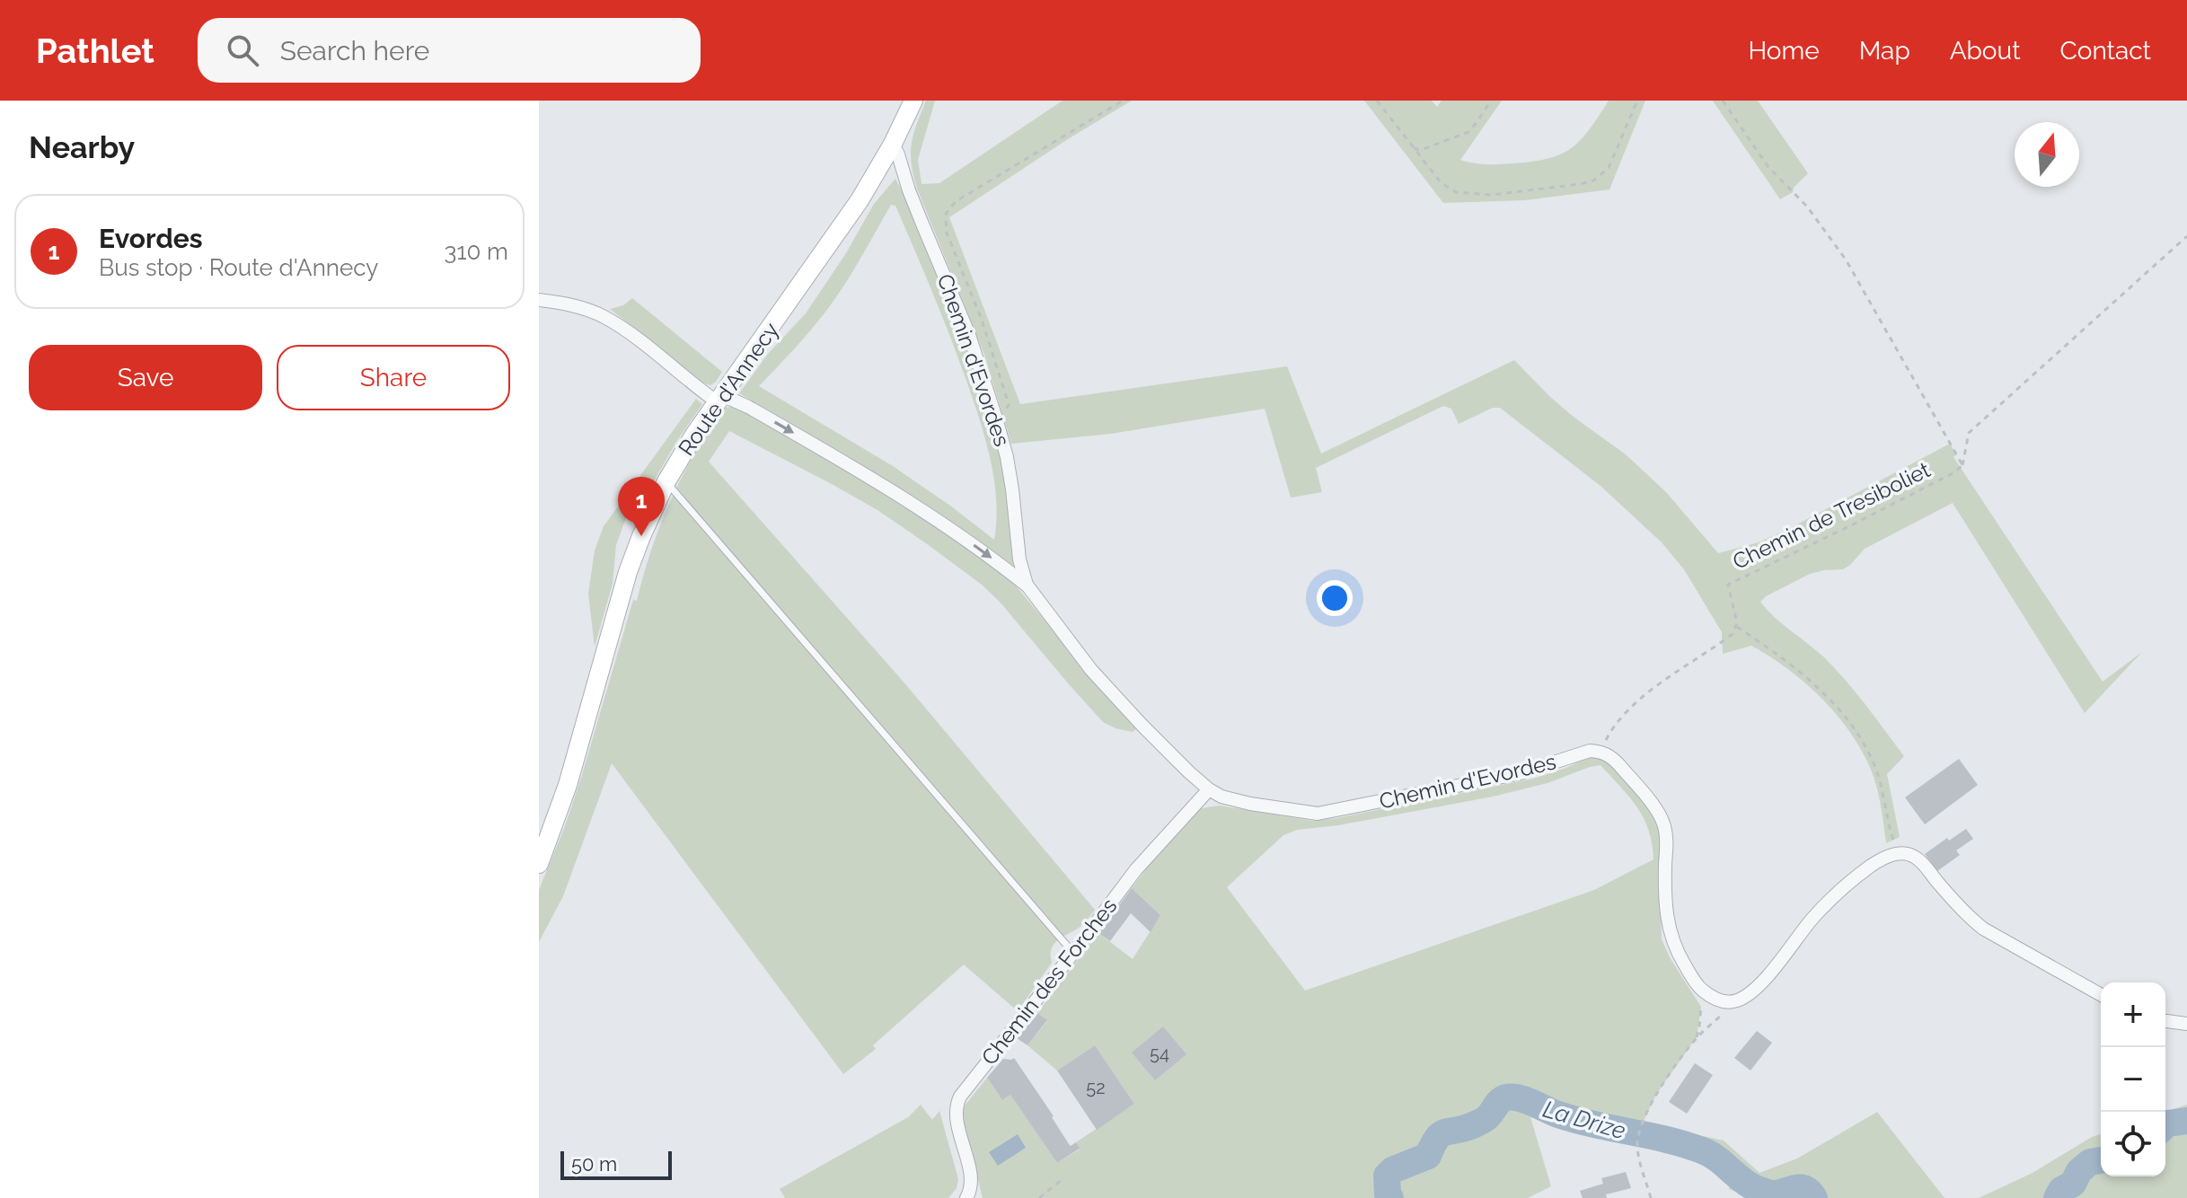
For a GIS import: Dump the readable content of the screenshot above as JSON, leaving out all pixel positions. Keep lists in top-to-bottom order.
{
  "streets": {
    "main road": ["Route d'Annecy"],
    "street": ["Chemin d'Evordes", "Chemin des Forches"],
    "path": ["Chemin de Tresiboliet"]
  },
  "crossings": [
    ["Chemin d'Evordes", "Route d'Annecy"],
    ["Chemin d'Evordes", "Chemin des Forches"]
  ],
  "water": ["La Drize"],
  "house_numbers": ["54", "52"],
  "scale_bar": "50 m",
  "north": "top",
  "page": {
    "header": "Pathlet",
    "search": "Search here",
    "nav": [
      "Home",
      "Map",
      "About",
      "Contact"
    ],
    "heading": "Nearby",
    "list": [
      {
        "mark": "1",
        "name": "Evordes",
        "note": "Bus stop · Route d'Annecy",
        "value": "310 m"
      }
    ],
    "buttons": ["Save", "Share"],
    "pins": "1",
    "map_buttons": ["+", "−"],
    "scale": "50 m"
  }
}
